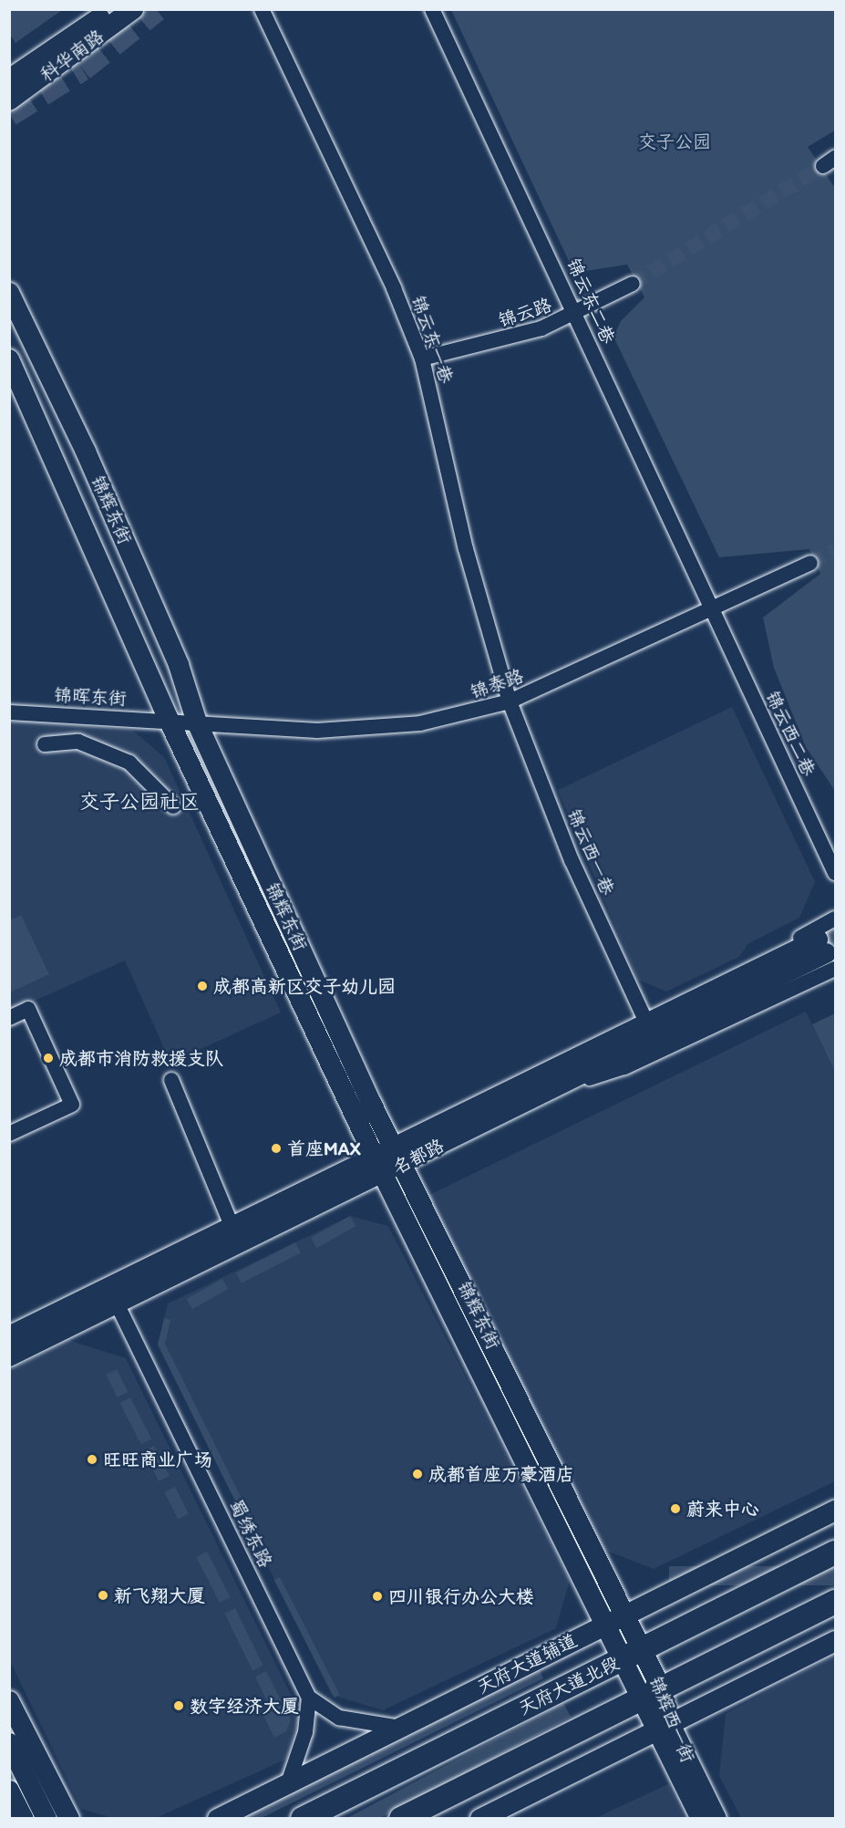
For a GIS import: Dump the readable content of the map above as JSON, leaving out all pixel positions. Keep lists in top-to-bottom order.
{
  "streets": {
    "main road": ["天府大道北段"],
    "street": [
      "科华南路",
      "锦云东二巷",
      "锦云路",
      "锦云东一巷",
      "锦辉东街",
      "锦泰路",
      "锦晖东街",
      "锦云西二巷",
      "锦云西一巷",
      "名都路",
      "蜀绣东路",
      "天府大道辅道",
      "锦辉西一街"
    ]
  },
  "crossings": [
    ["锦云东二巷", "锦云路"],
    ["锦云东二巷", "锦泰路"],
    ["锦云东二巷", "锦云西二巷"],
    ["锦云路", "锦云东一巷"],
    ["锦云东一巷", "锦泰路"],
    ["锦云东一巷", "锦云西一巷"],
    ["锦辉东街", "锦泰路"],
    ["锦辉东街", "锦晖东街"],
    ["锦辉东街", "名都路"],
    ["锦辉东街", "天府大道辅道"],
    ["锦辉东街", "天府大道北段"],
    ["锦辉东街", "锦辉西一街"],
    ["锦泰路", "锦晖东街"],
    ["锦泰路", "锦云西二巷"],
    ["锦泰路", "锦云西一巷"],
    ["名都路", "蜀绣东路"],
    ["天府大道北段", "锦辉西一街"]
  ],
  "districts": ["交子公园社区"],
  "parks": ["交子公园"],
  "places": [
    "成都高新区交子幼儿园",
    "成都市消防救援支队",
    "首座MAX",
    "旺旺商业广场",
    "成都首座万豪酒店",
    "蔚来中心",
    "新飞翔大厦",
    "四川银行办公大楼",
    "数字经济大厦"
  ]
}
